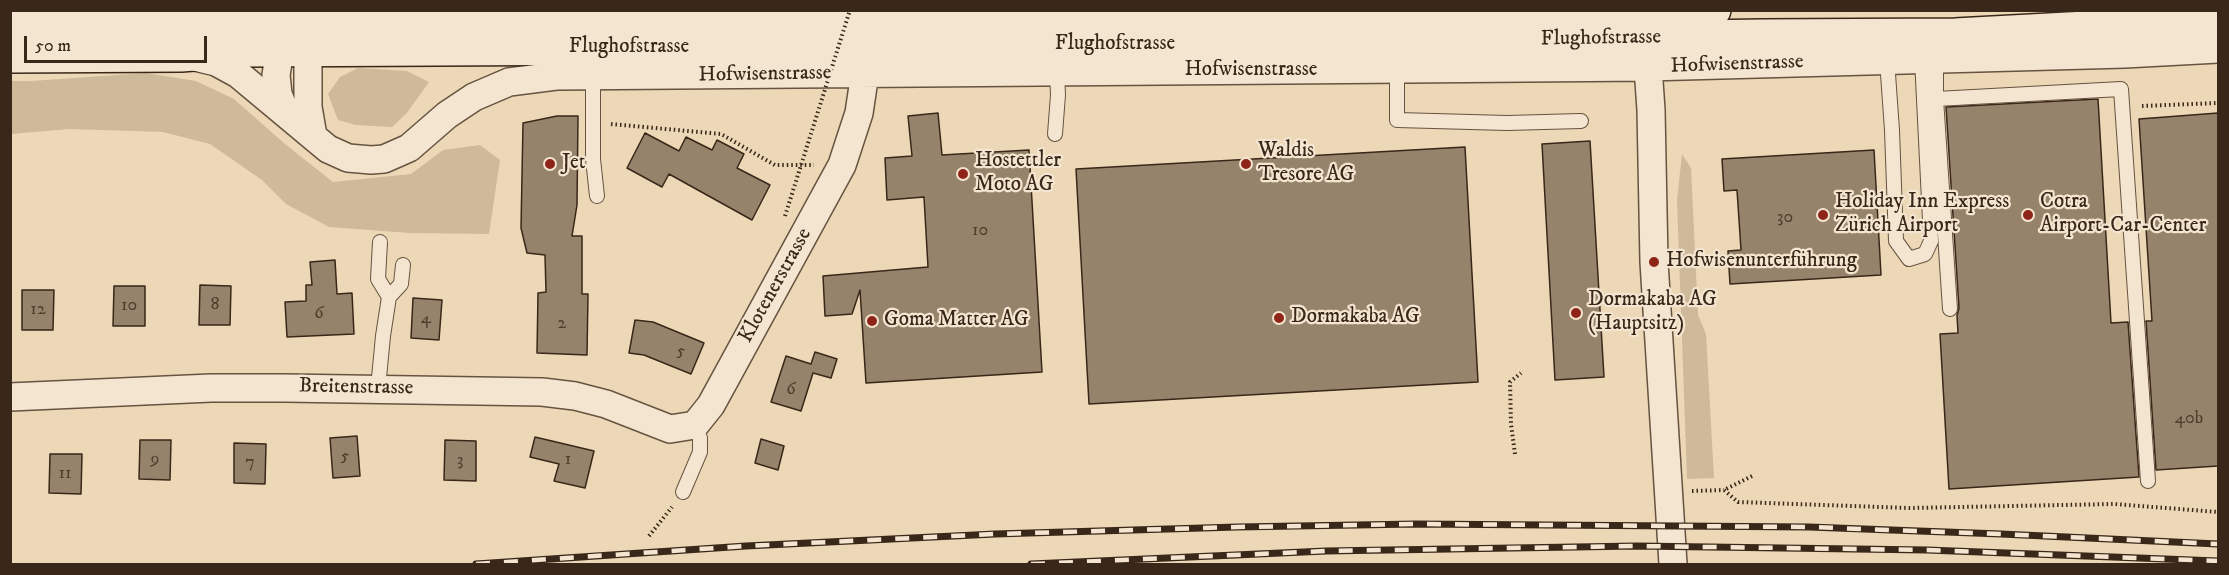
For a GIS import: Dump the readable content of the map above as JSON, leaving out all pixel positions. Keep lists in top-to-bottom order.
{
  "streets": {
    "main road": ["Flughofstrasse"],
    "street": ["Hofwisenstrasse", "Klotenerstrasse", "Breitenstrasse"]
  },
  "crossings": [
    ["Flughofstrasse", "Hofwisenstrasse"],
    ["Hofwisenstrasse", "Klotenerstrasse"],
    ["Klotenerstrasse", "Breitenstrasse"]
  ],
  "places": [
    "Jet",
    "Waldis Tresore AG",
    "Hostettler Moto AG",
    "Holiday Inn Express Zürich Airport",
    "Cotra Airport-Car-Center",
    "Hofwisenunterführung",
    "Dormakaba AG (Hauptsitz)",
    "Dormakaba AG",
    "Goma Matter AG"
  ],
  "house_numbers": [
    "30",
    "10",
    "8",
    "10",
    "12",
    "6",
    "4",
    "2",
    "5",
    "6",
    "40b",
    "5",
    "9",
    "1",
    "3",
    "7",
    "11"
  ],
  "scale_bar": "50 m"
}
